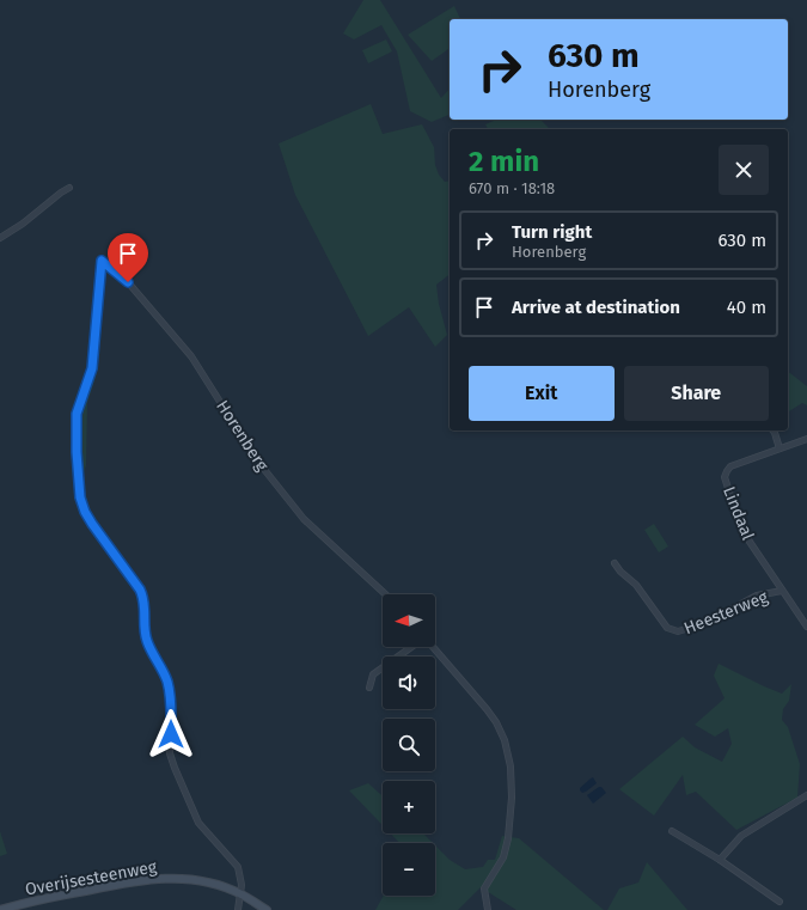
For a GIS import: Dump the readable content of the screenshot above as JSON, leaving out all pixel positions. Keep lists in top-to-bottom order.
{
  "streets": {
    "street": [
      "Horenberg",
      "Lindaal",
      "Heesterweg",
      "Overijsesteenweg"
    ]
  },
  "crossings": [
    ["Horenberg", "Overijsesteenweg"],
    ["Lindaal", "Heesterweg"]
  ],
  "north": "left",
  "page": {
    "turn": ["630 m", "Horenberg"],
    "heading": ["2 min", "670 m · 18:18"],
    "list": [
      {
        "name": "Turn right",
        "note": "Horenberg",
        "value": "630 m"
      },
      {
        "name": "Arrive at destination",
        "value": "40 m"
      }
    ],
    "buttons": ["Exit", "Share"],
    "map_buttons": ["+", "−"]
  }
}
